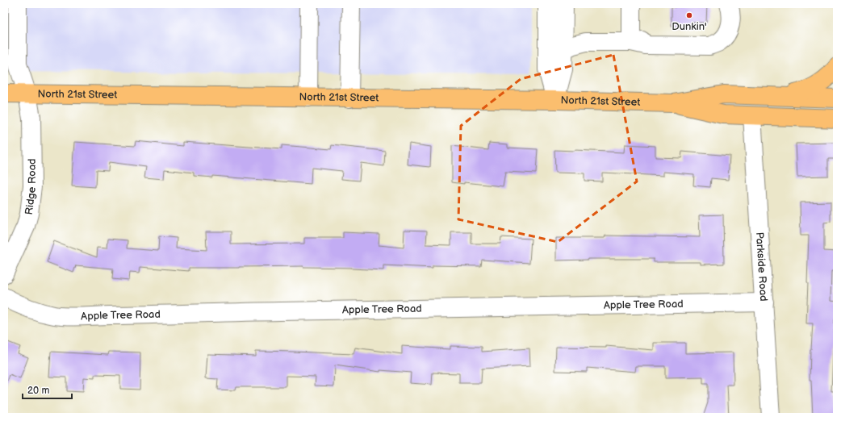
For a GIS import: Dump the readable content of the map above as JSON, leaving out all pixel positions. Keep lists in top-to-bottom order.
{
  "streets": {
    "main road": ["North 21st Street"],
    "street": ["Ridge Road", "Parkside Road", "Apple Tree Road"]
  },
  "crossings": [
    ["North 21st Street", "Ridge Road"],
    ["North 21st Street", "Parkside Road"],
    ["Parkside Road", "Apple Tree Road"]
  ],
  "places": ["Dunkin'"],
  "scale_bar": "20 m"
}
